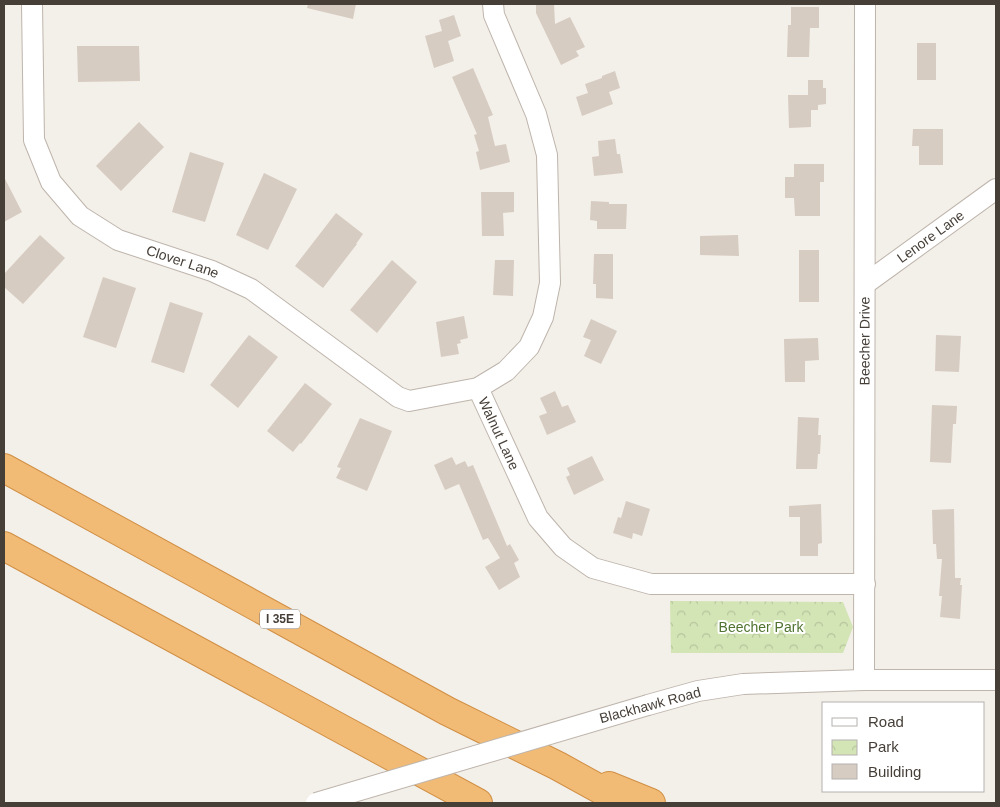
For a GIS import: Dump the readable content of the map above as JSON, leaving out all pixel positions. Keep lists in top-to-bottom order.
{
  "streets": {
    "highway": ["I 35E"],
    "street": [
      "Lenore Lane",
      "Clover Lane",
      "Beecher Drive",
      "Walnut Lane",
      "Blackhawk Road"
    ]
  },
  "crossings": [
    ["Lenore Lane", "Beecher Drive"],
    ["Clover Lane", "Walnut Lane"],
    ["Beecher Drive", "Walnut Lane"],
    ["Beecher Drive", "Blackhawk Road"]
  ],
  "parks": ["Beecher Park"],
  "legend": ["Road", "Park", "Building"]
}
